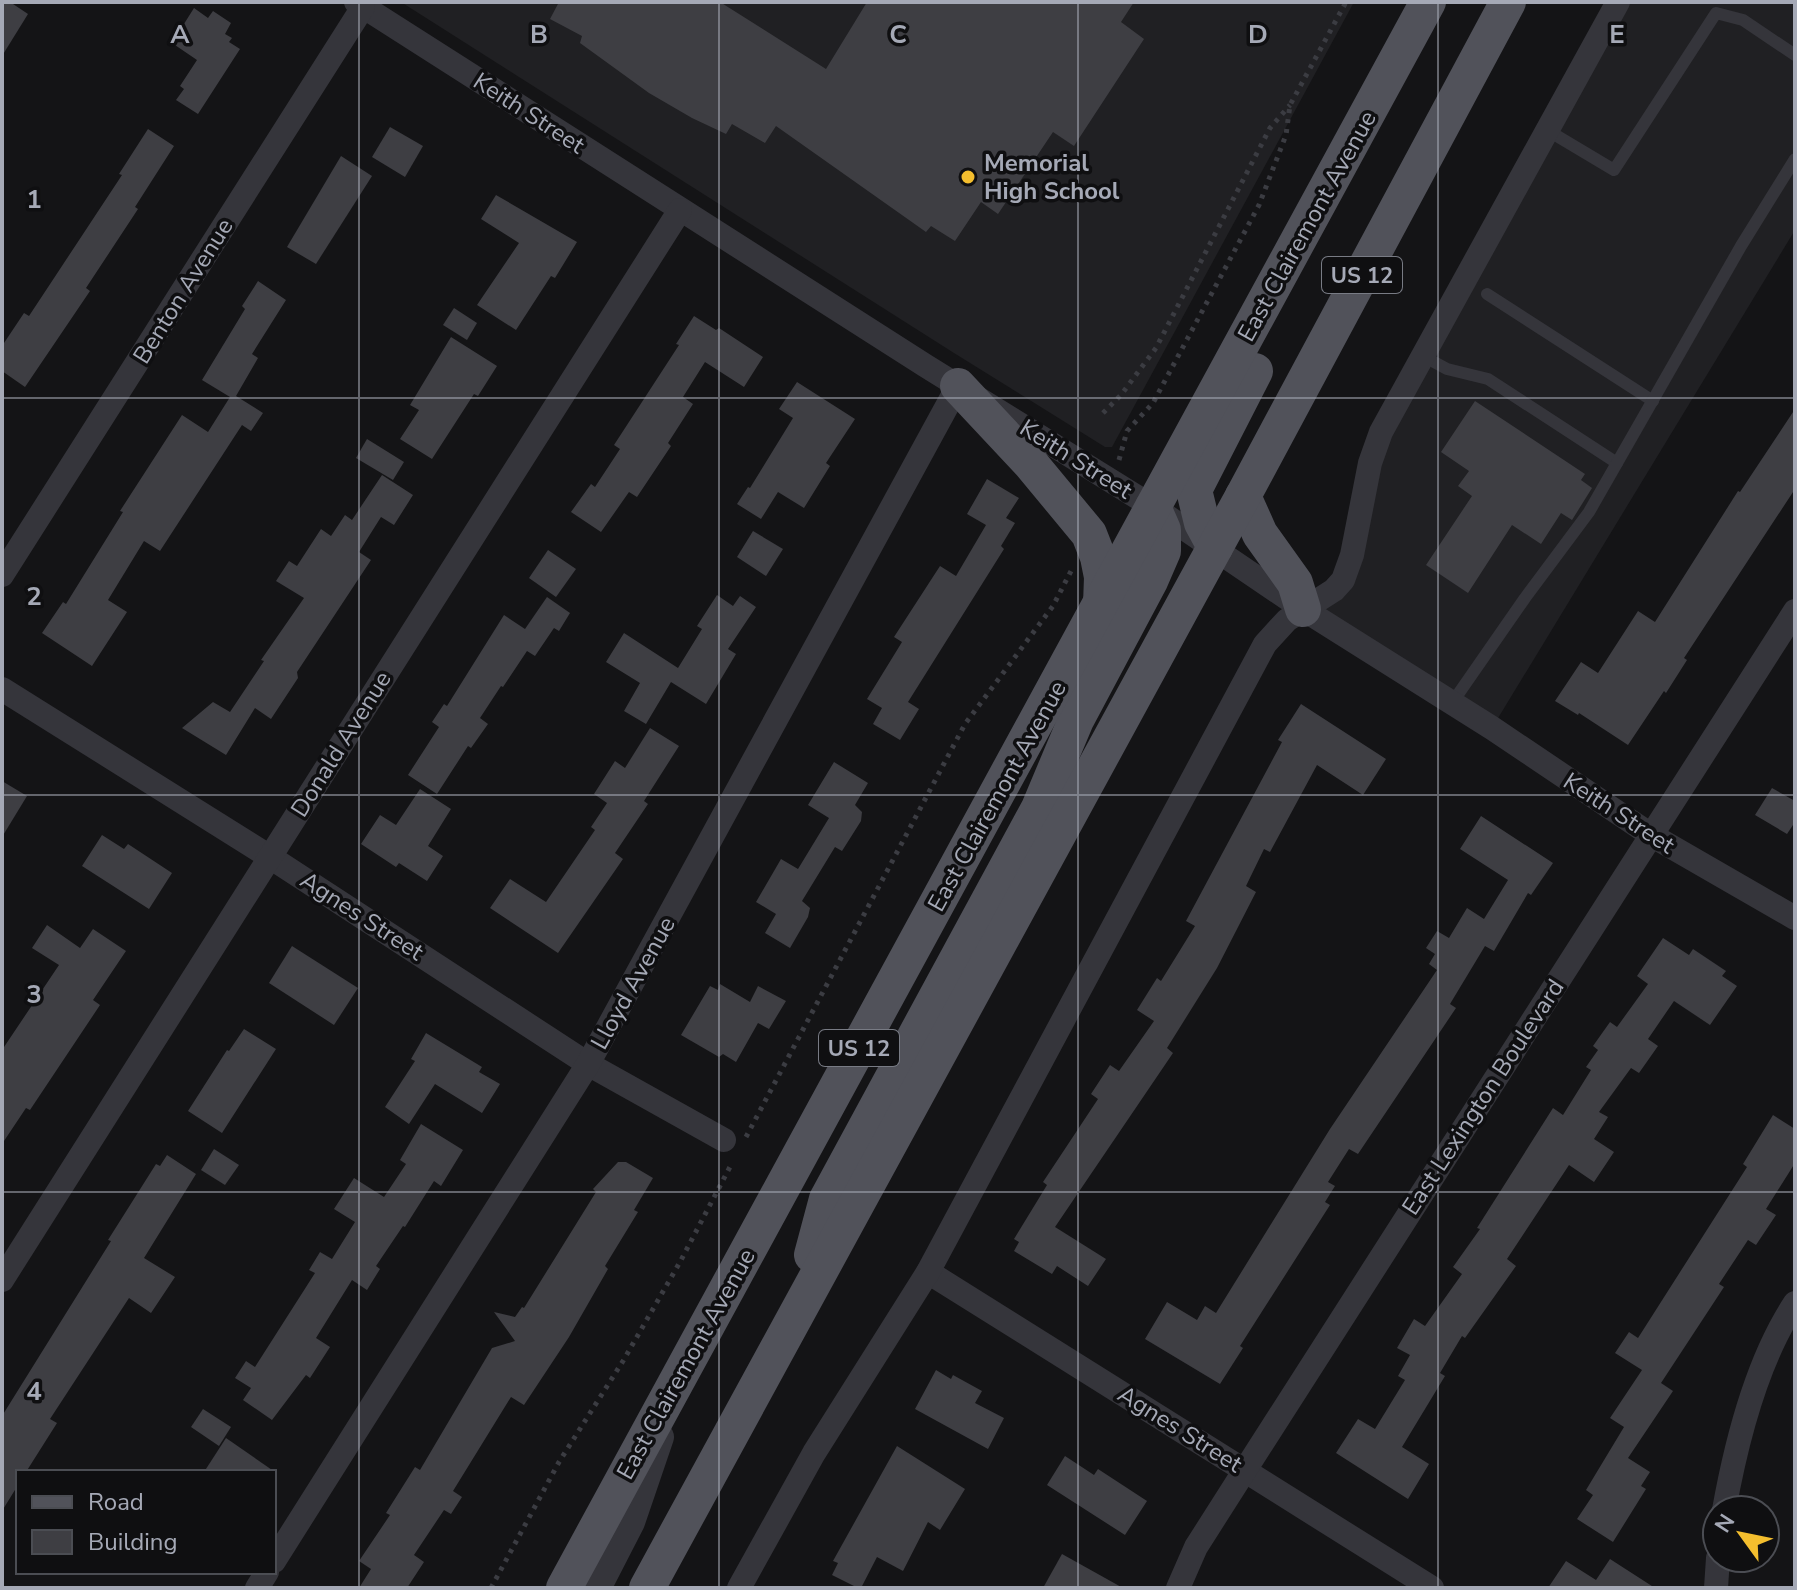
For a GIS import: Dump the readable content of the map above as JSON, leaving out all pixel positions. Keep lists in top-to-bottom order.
{
  "streets": {
    "main road": ["East Clairemont Avenue", "US 12"],
    "street": [
      "Keith Street",
      "Benton Avenue",
      "Donald Avenue",
      "Agnes Street",
      "Lloyd Avenue",
      "East Lexington Boulevard"
    ]
  },
  "crossings": [
    ["Keith Street", "East Clairemont Avenue"],
    ["Keith Street", "US 12"],
    ["Keith Street", "Benton Avenue"],
    ["Keith Street", "Donald Avenue"],
    ["Keith Street", "Lloyd Avenue"],
    ["Keith Street", "East Lexington Boulevard"],
    ["Donald Avenue", "Agnes Street"],
    ["Agnes Street", "Lloyd Avenue"],
    ["Agnes Street", "East Lexington Boulevard"]
  ],
  "places": ["Memorial High School"],
  "legend": ["Road", "Building"],
  "north": "top left",
  "grid": {
    "columns": [
      "A",
      "B",
      "C",
      "D",
      "E"
    ],
    "rows": [
      "1",
      "2",
      "3",
      "4"
    ]
  }
}
